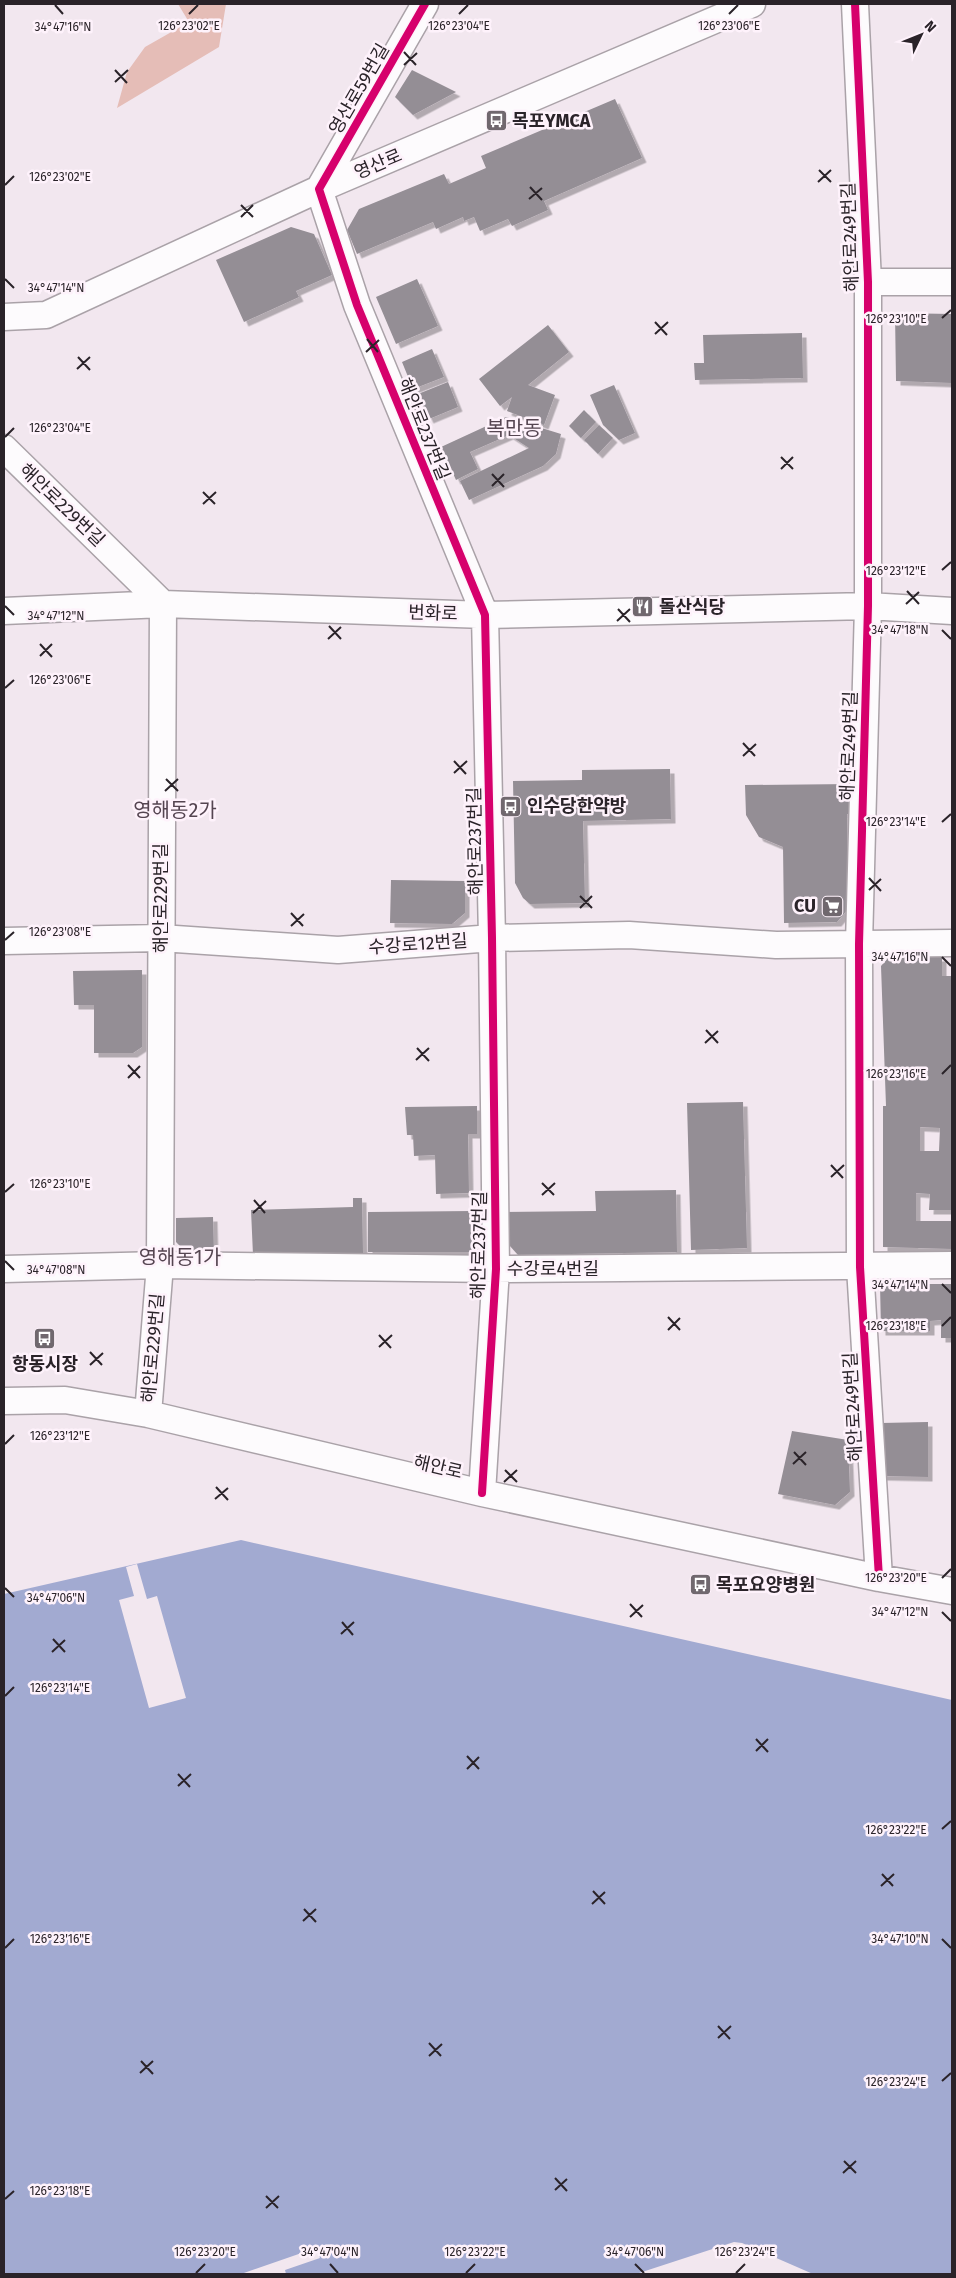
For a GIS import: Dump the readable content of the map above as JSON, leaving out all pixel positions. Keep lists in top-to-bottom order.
{
  "streets": {
    "street": [
      "영산로59번길",
      "영산로",
      "해안로249번길",
      "해안로237번길",
      "해안로229번길",
      "번화로",
      "수강로12번길",
      "수강로4번길",
      "해안로"
    ]
  },
  "crossings": [
    ["영산로59번길", "영산로"],
    ["영산로59번길", "해안로237번길"],
    ["영산로", "해안로237번길"],
    ["해안로249번길", "번화로"],
    ["해안로249번길", "수강로12번길"],
    ["해안로249번길", "수강로4번길"],
    ["해안로249번길", "해안로"],
    ["해안로237번길", "번화로"],
    ["해안로237번길", "수강로12번길"],
    ["해안로237번길", "수강로4번길"],
    ["해안로237번길", "해안로"],
    ["해안로229번길", "번화로"],
    ["해안로229번길", "수강로12번길"],
    ["해안로229번길", "수강로4번길"],
    ["해안로229번길", "해안로"]
  ],
  "districts": ["복만동", "영해동2가", "영해동1가"],
  "places": {
    "bus stop": [
      "목포YMCA",
      "인수당한약방",
      "항동시장",
      "목포요양병원"
    ],
    "restaurant": ["돌산식당"],
    "supermarket": ["CU"]
  },
  "north": "top right",
  "coordinates": [
    "126°23'02\"E",
    "126°23'04\"E",
    "126°23'06\"E",
    "34°47'16\"N",
    "34°47'14\"N",
    "126°23'10\"E",
    "126°23'12\"E",
    "34°47'12\"N",
    "34°47'18\"N",
    "126°23'14\"E",
    "126°23'08\"E",
    "126°23'16\"E",
    "34°47'08\"N",
    "126°23'18\"E",
    "126°23'20\"E",
    "34°47'06\"N",
    "126°23'22\"E",
    "34°47'10\"N",
    "126°23'24\"E",
    "34°47'04\"N"
  ]
}
